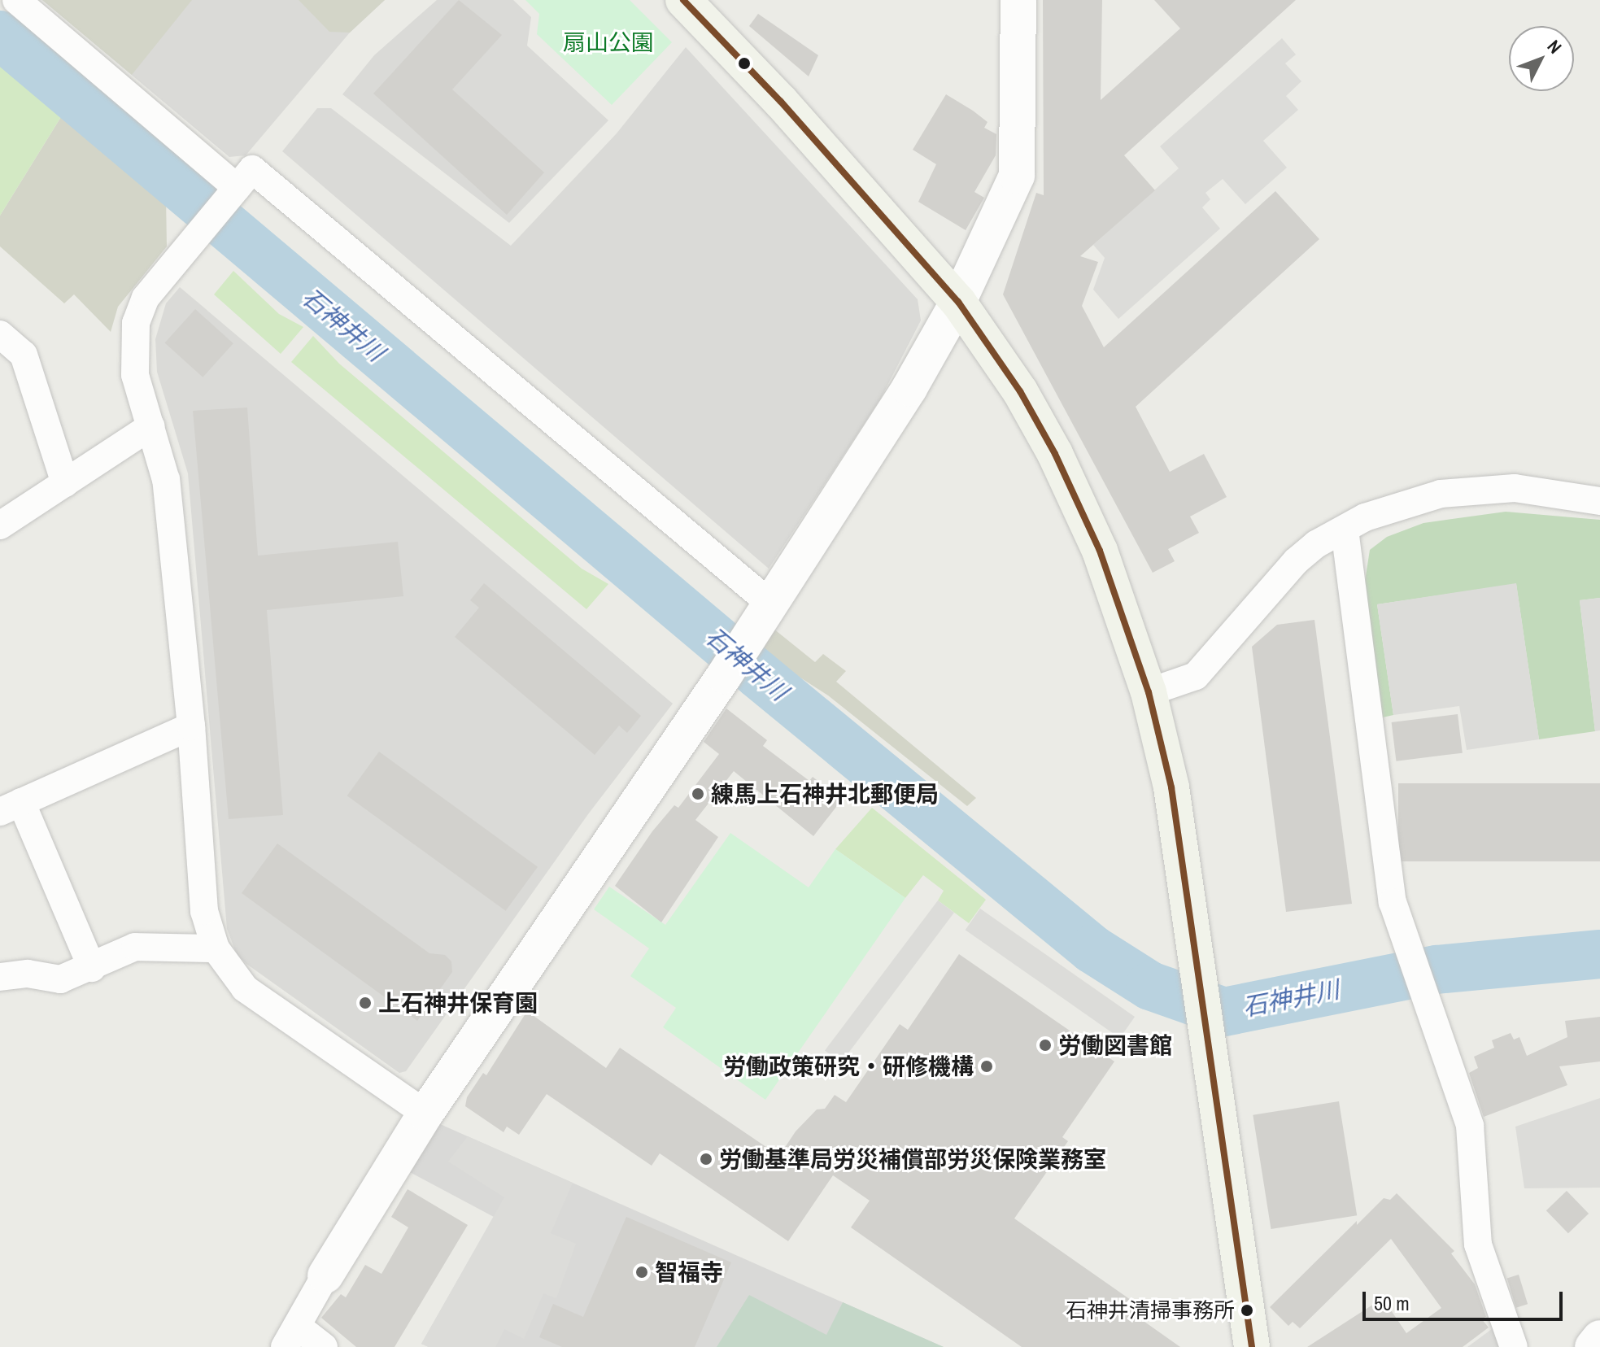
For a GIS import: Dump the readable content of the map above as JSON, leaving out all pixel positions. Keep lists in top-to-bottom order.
{
  "water": ["石神井川"],
  "parks": ["扇山公園"],
  "places": [
    "練馬上石神井北郵便局",
    "上石神井保育園",
    "労働図書館",
    "労働政策研究・研修機構",
    "労働基準局労災補償部労災保険業務室",
    "智福寺",
    "石神井清掃事務所"
  ],
  "scale_bar": "50 m",
  "north": "top right"
}
